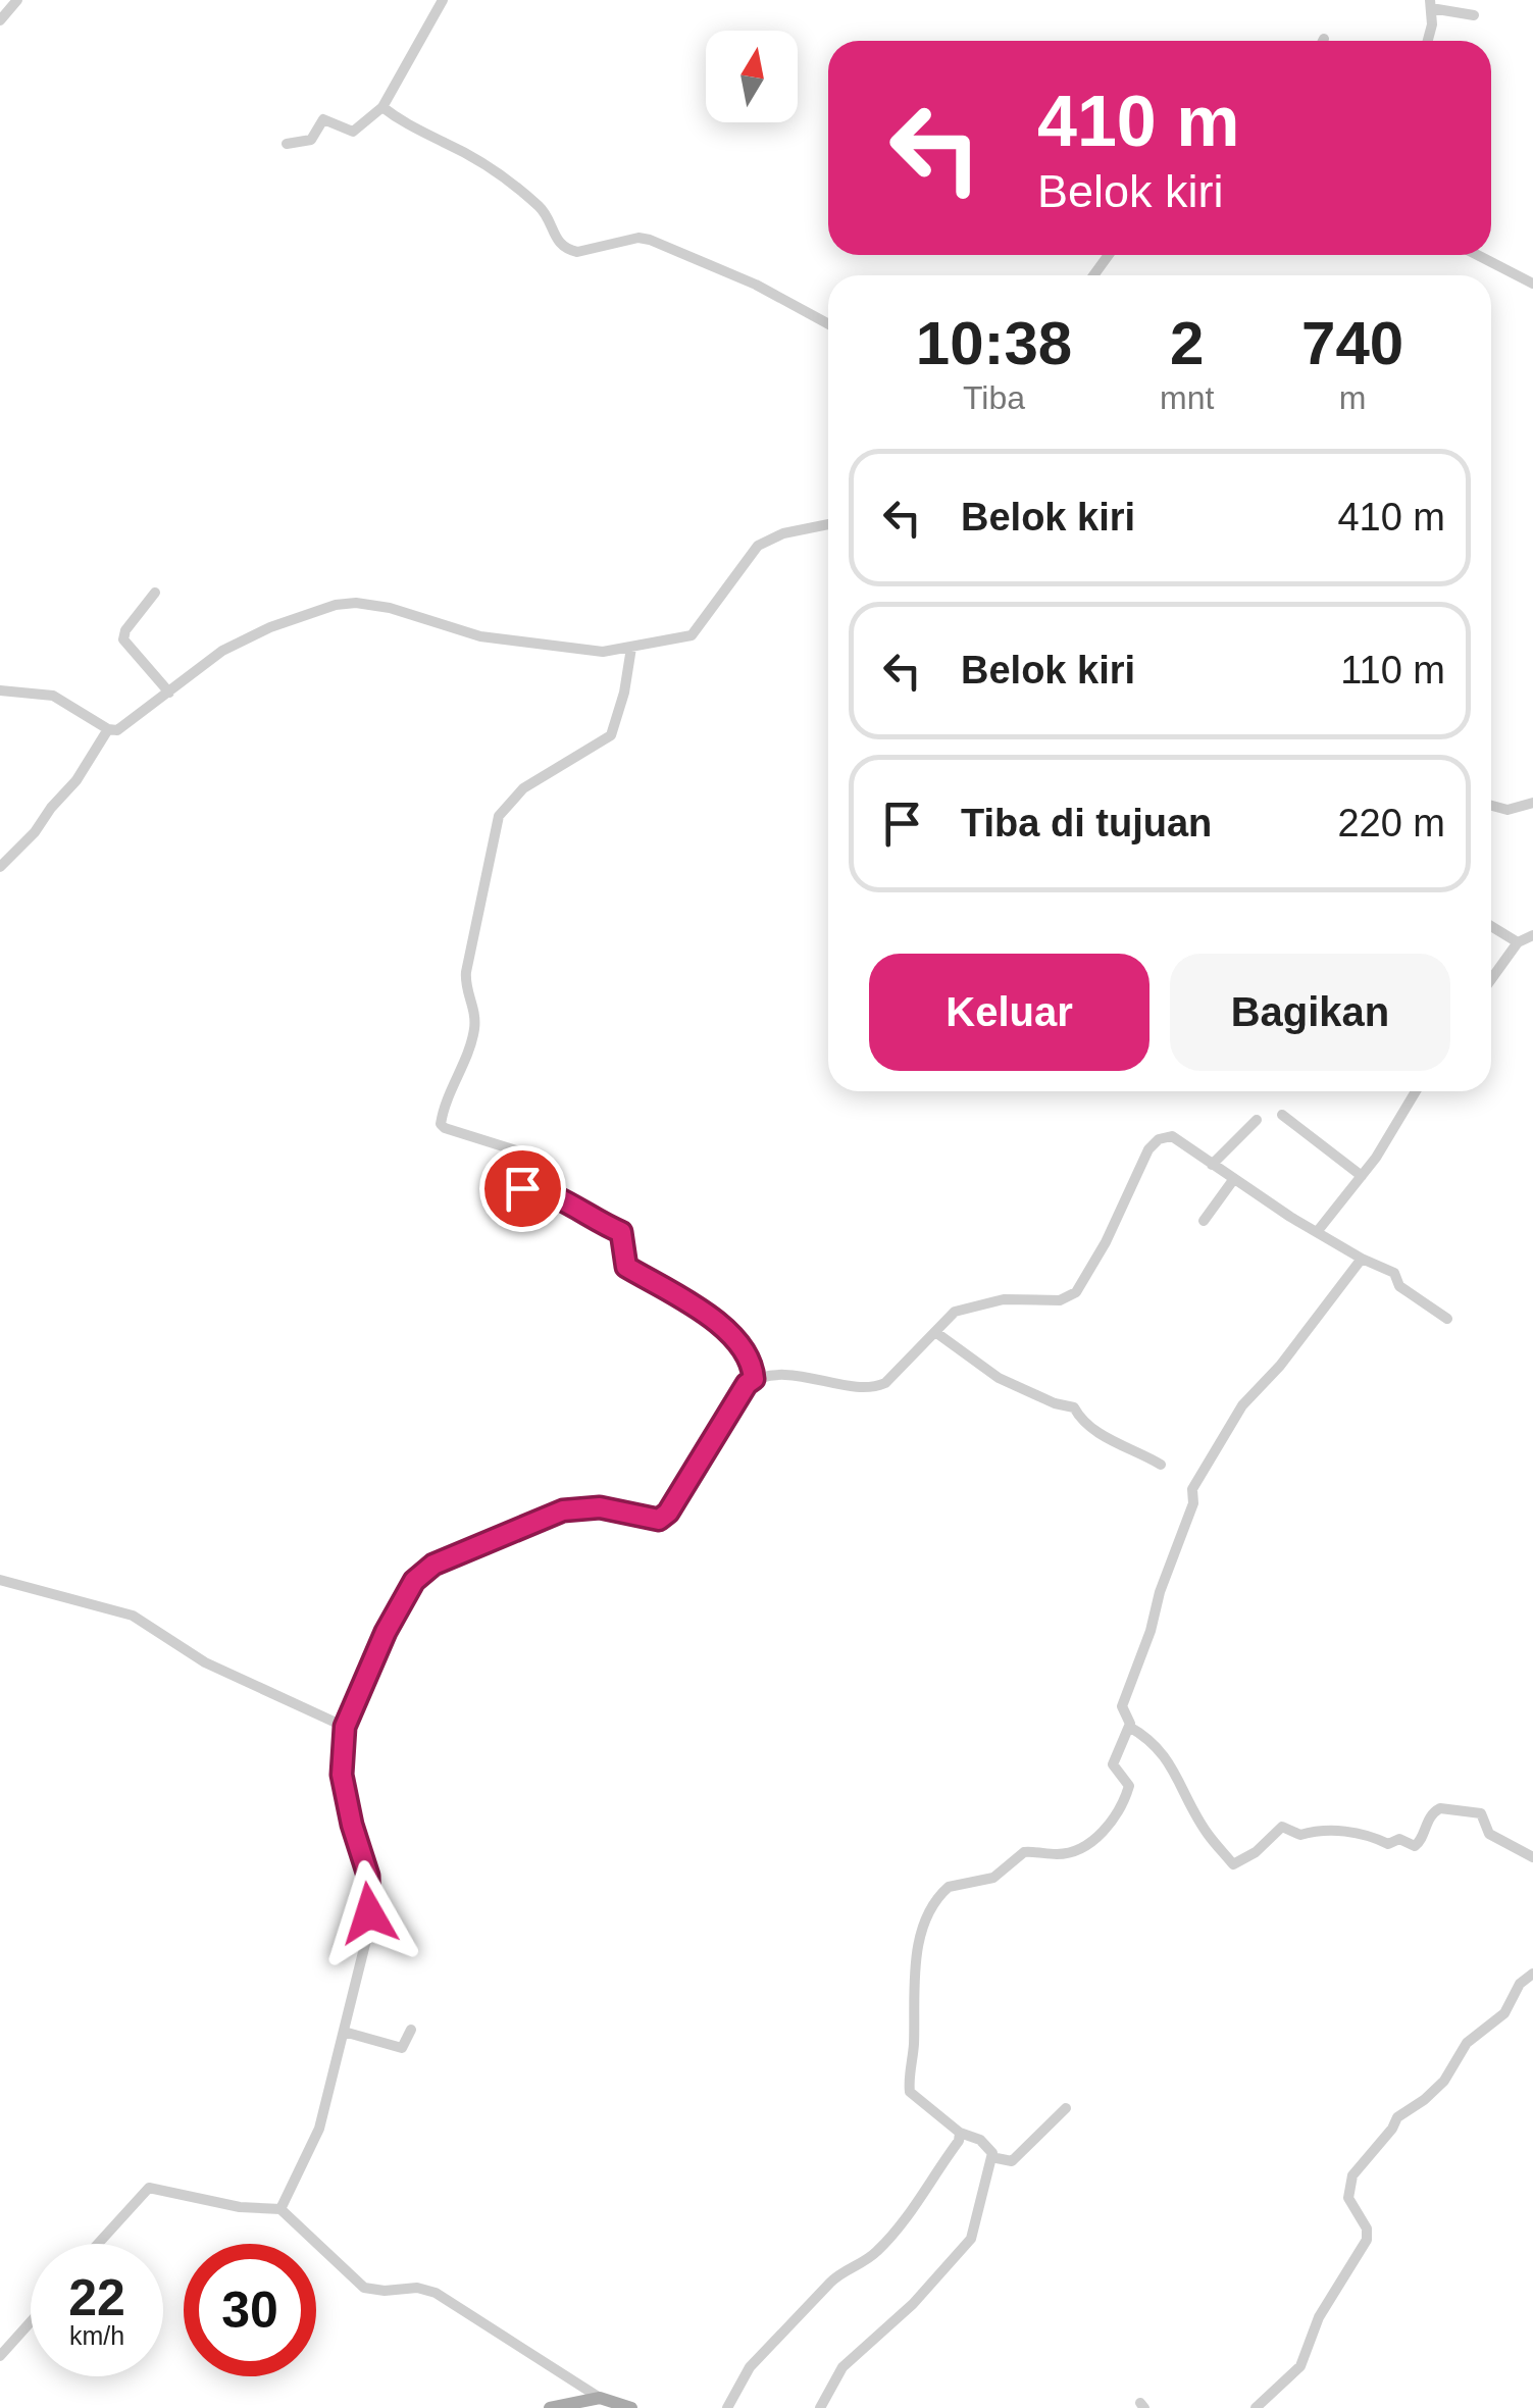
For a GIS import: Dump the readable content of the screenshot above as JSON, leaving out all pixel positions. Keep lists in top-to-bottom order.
{
  "north": "top",
  "page": {
    "turn": ["410 m", "Belok kiri"],
    "eta": [
      "10:38",
      "Tiba",
      "2",
      "mnt",
      "740",
      "m"
    ],
    "list": [
      {
        "name": "Belok kiri",
        "value": "410 m"
      },
      {
        "name": "Belok kiri",
        "value": "110 m"
      },
      {
        "name": "Tiba di tujuan",
        "value": "220 m"
      }
    ],
    "buttons": ["Keluar", "Bagikan"],
    "speed": "22 km/h",
    "limit": "30"
  }
}
